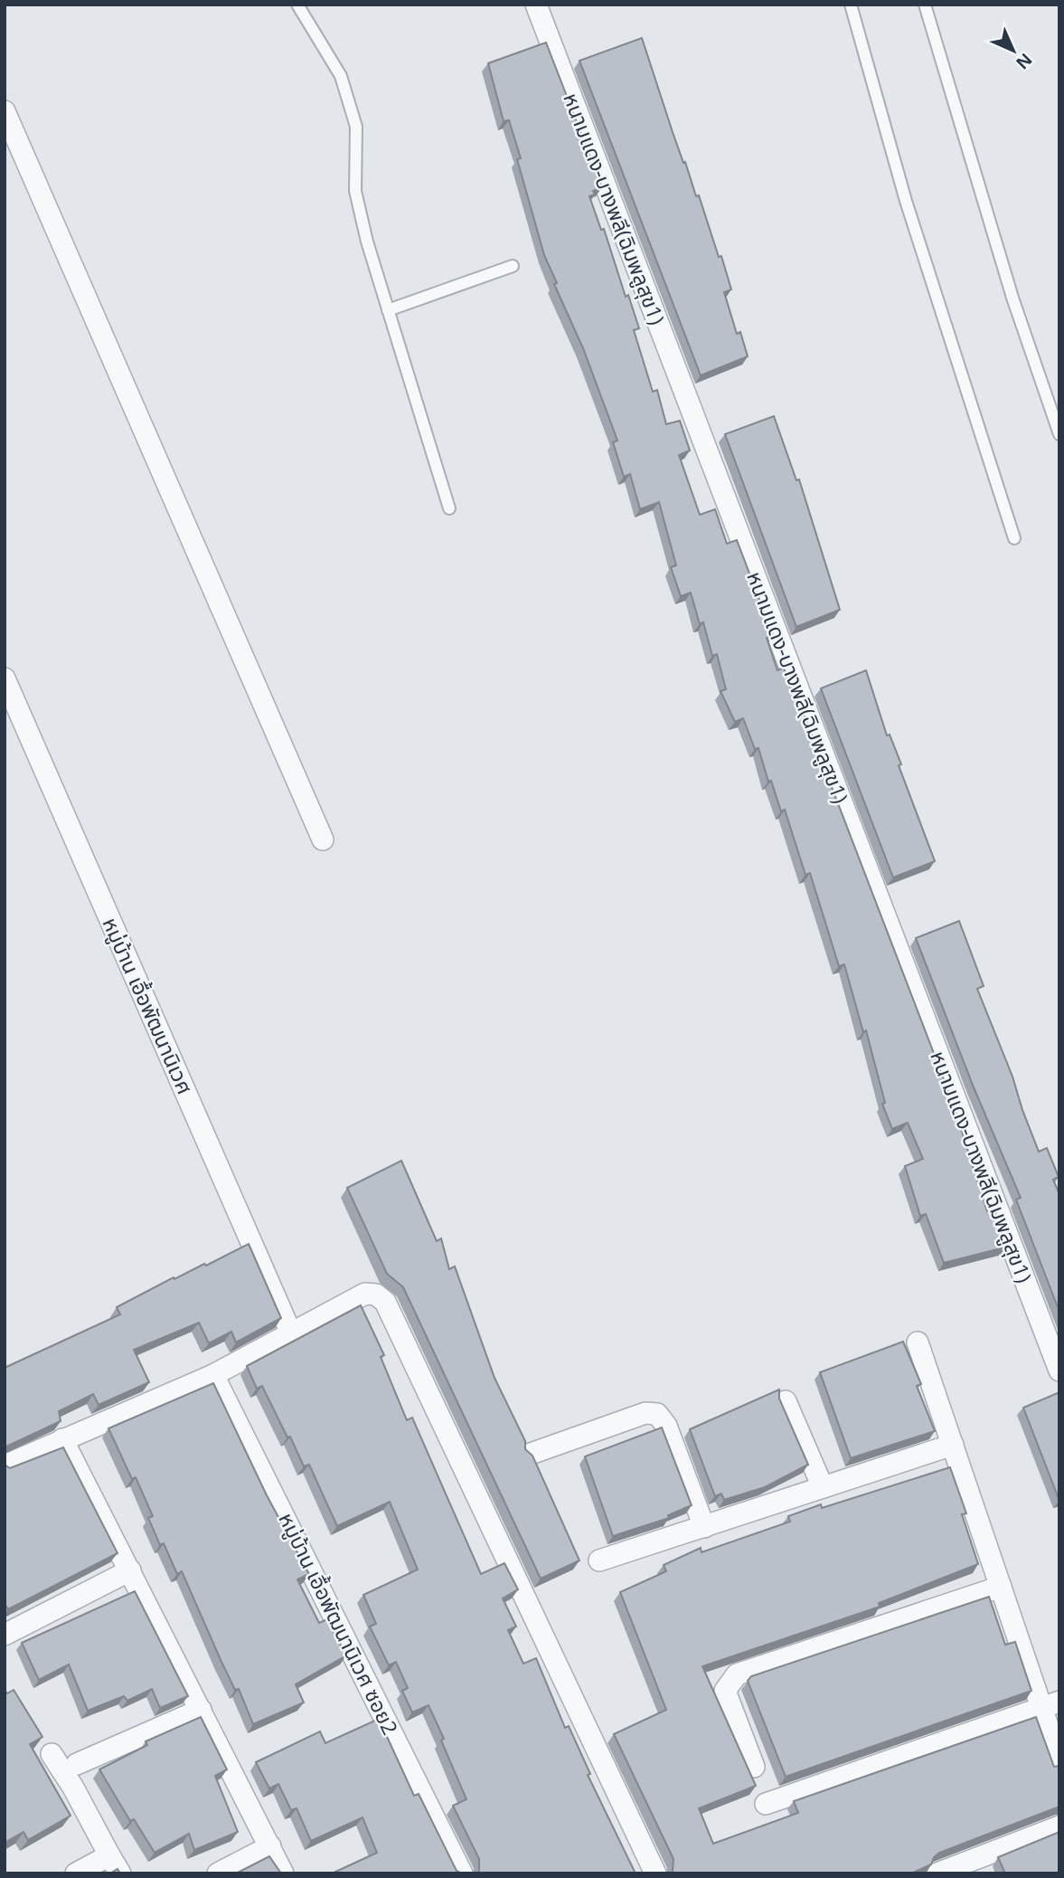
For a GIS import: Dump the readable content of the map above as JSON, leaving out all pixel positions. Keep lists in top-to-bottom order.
{
  "streets": {
    "street": ["หนามแดง-บางพลี(ฉิมพลูสุข1)", "หมู่บ้าน เอื้อพัฒนานิเวศ", "หมู่บ้าน เอื้อพัฒนานิเวศ ซอย2"]
  },
  "north": "bottom right"
}
